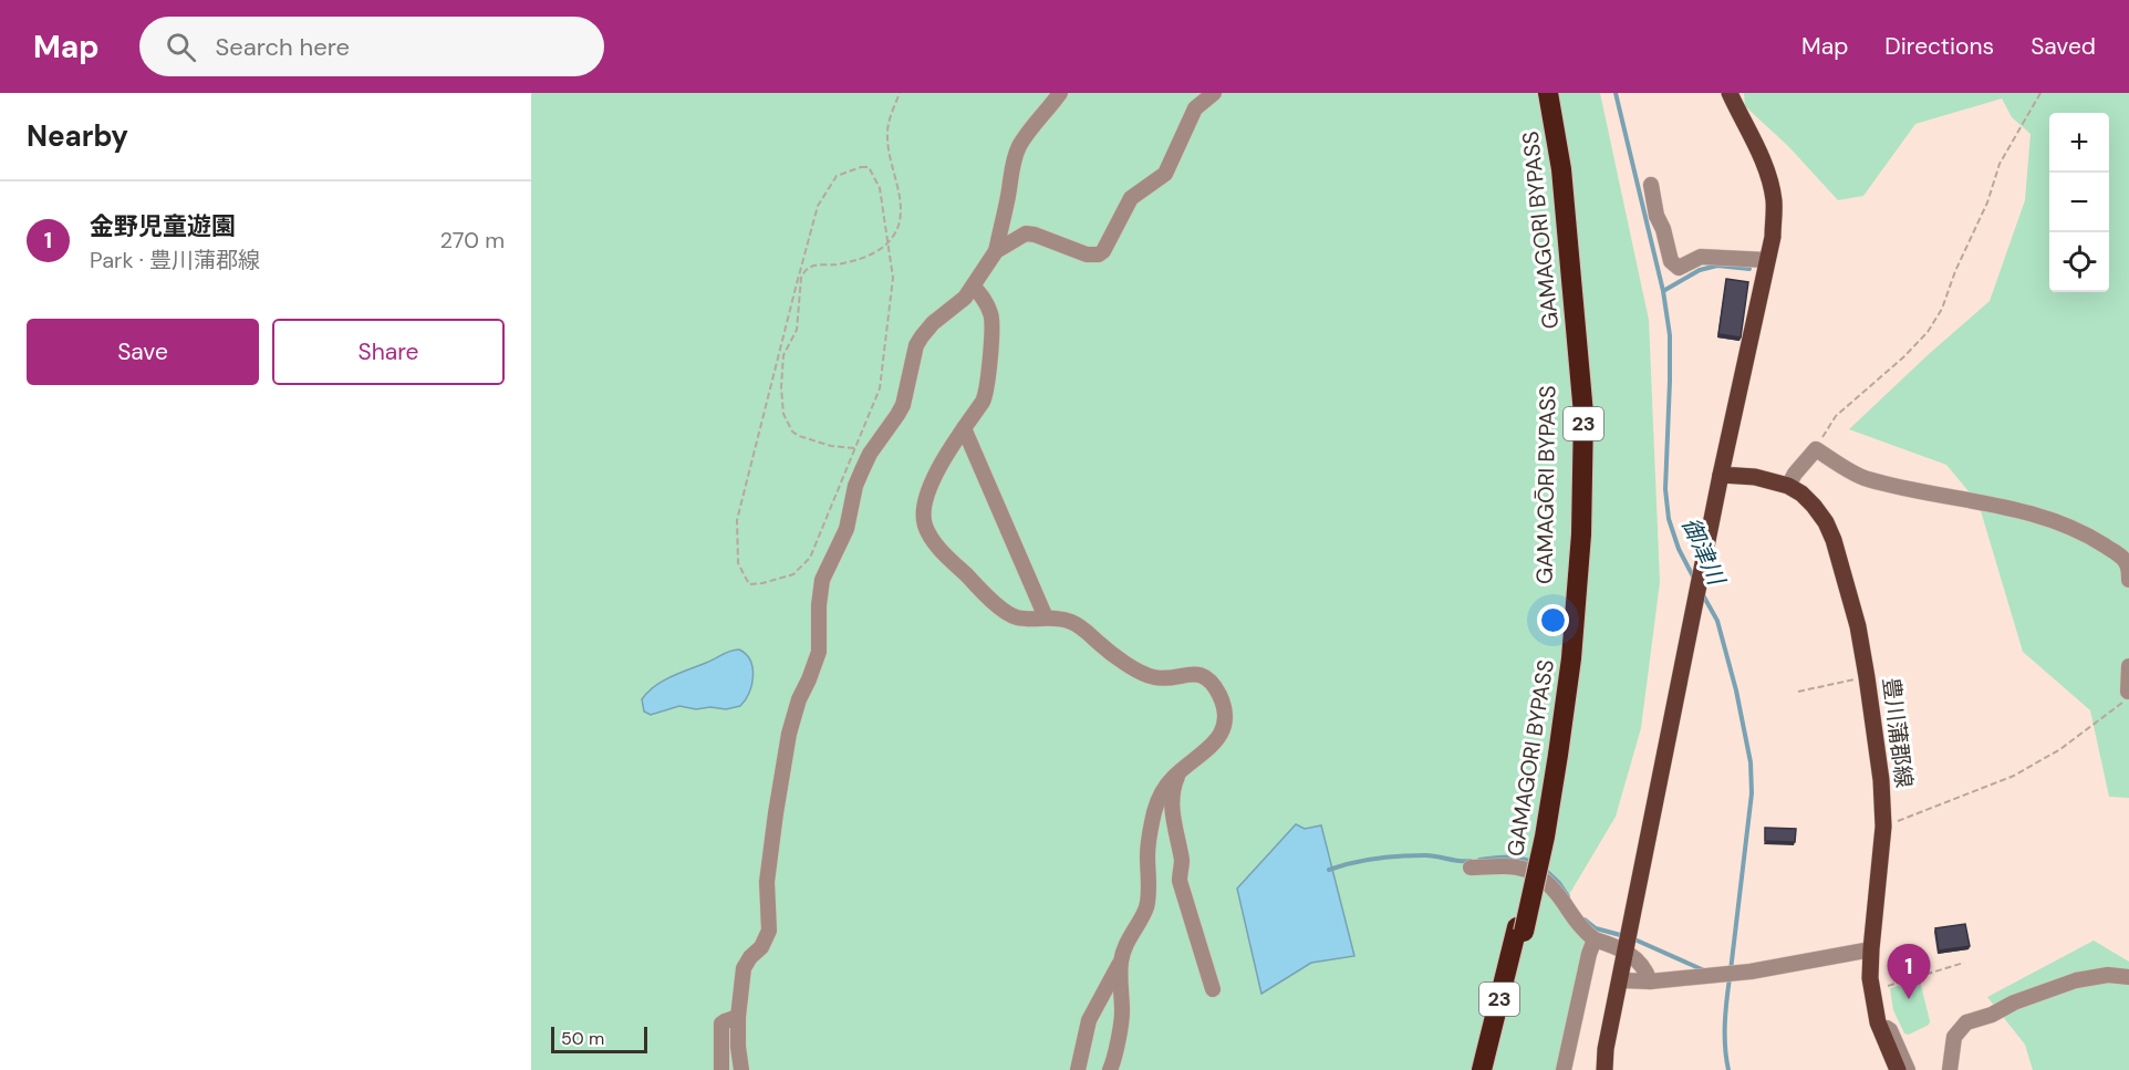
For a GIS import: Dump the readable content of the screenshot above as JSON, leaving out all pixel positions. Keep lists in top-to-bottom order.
{
  "streets": {
    "highway": ["GAMAGORI BYPASS", "23", "GAMAGŌRI BYPASS"],
    "main road": ["豊川蒲郡線"]
  },
  "crossings": [
    ["GAMAGORI BYPASS", "GAMAGŌRI BYPASS"],
    ["23", "GAMAGŌRI BYPASS"]
  ],
  "water": ["御津川"],
  "scale_bar": "50 m",
  "page": {
    "header": "Map",
    "search": "Search here",
    "nav": ["Map", "Directions", "Saved"],
    "heading": "Nearby",
    "map_buttons": ["+", "−"],
    "list": [
      {
        "mark": "1",
        "name": "金野児童遊園",
        "note": "Park · 豊川蒲郡線",
        "value": "270 m"
      }
    ],
    "buttons": ["Save", "Share"],
    "pins": "1",
    "scale": "50 m"
  }
}
